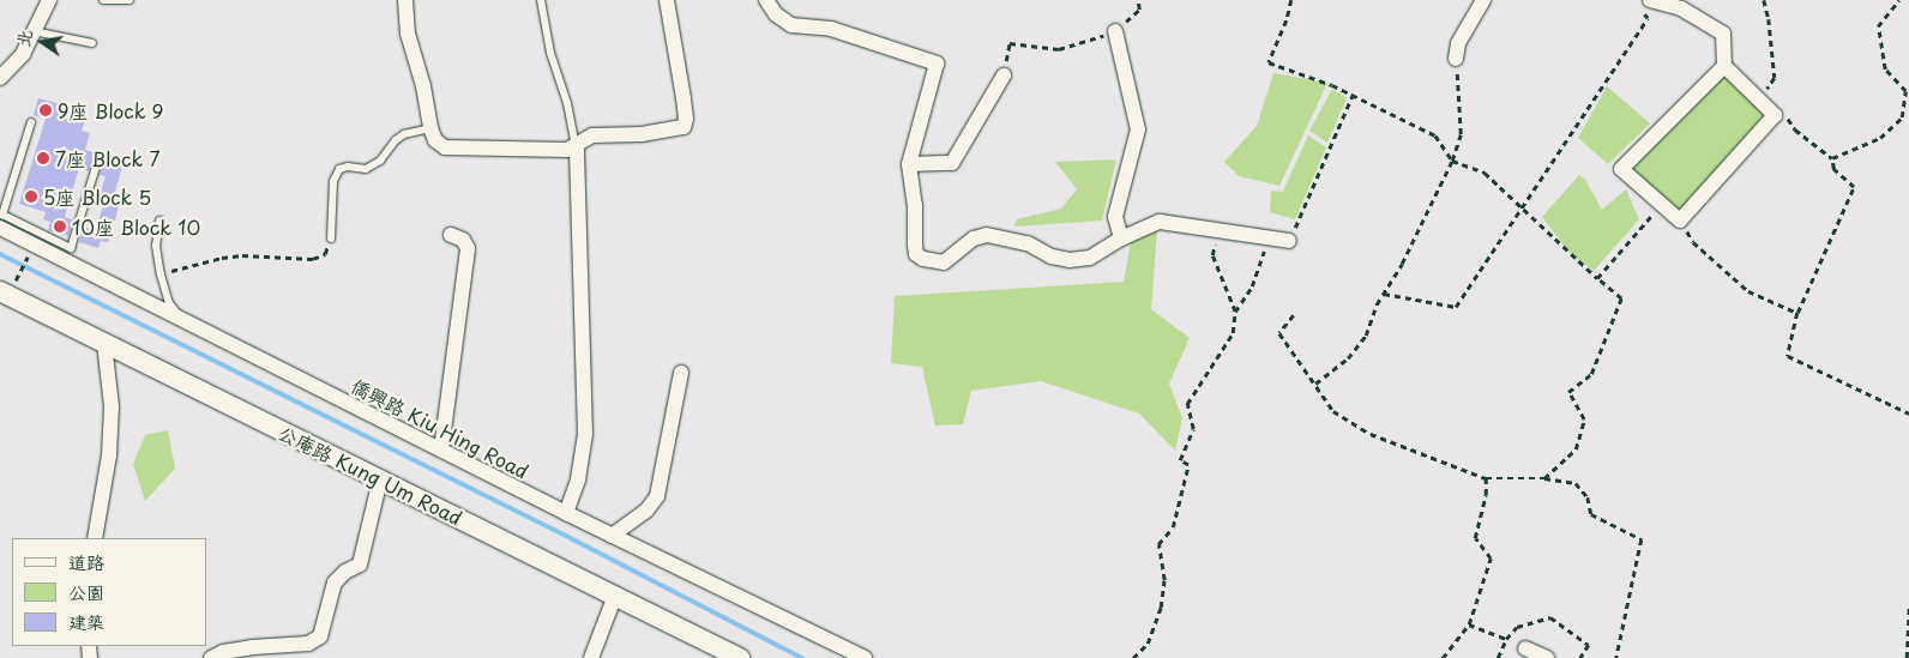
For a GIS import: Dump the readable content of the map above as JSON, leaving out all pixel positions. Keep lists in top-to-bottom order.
{
  "streets": {
    "street": ["僑興路 Kiu Hing Road", "公庵路 Kung Um Road"]
  },
  "places": [
    "9座 Block 9",
    "7座 Block 7",
    "5座 Block 5",
    "10座 Block 10"
  ],
  "legend": ["道路", "公園", "建築"],
  "north": "left"
}
